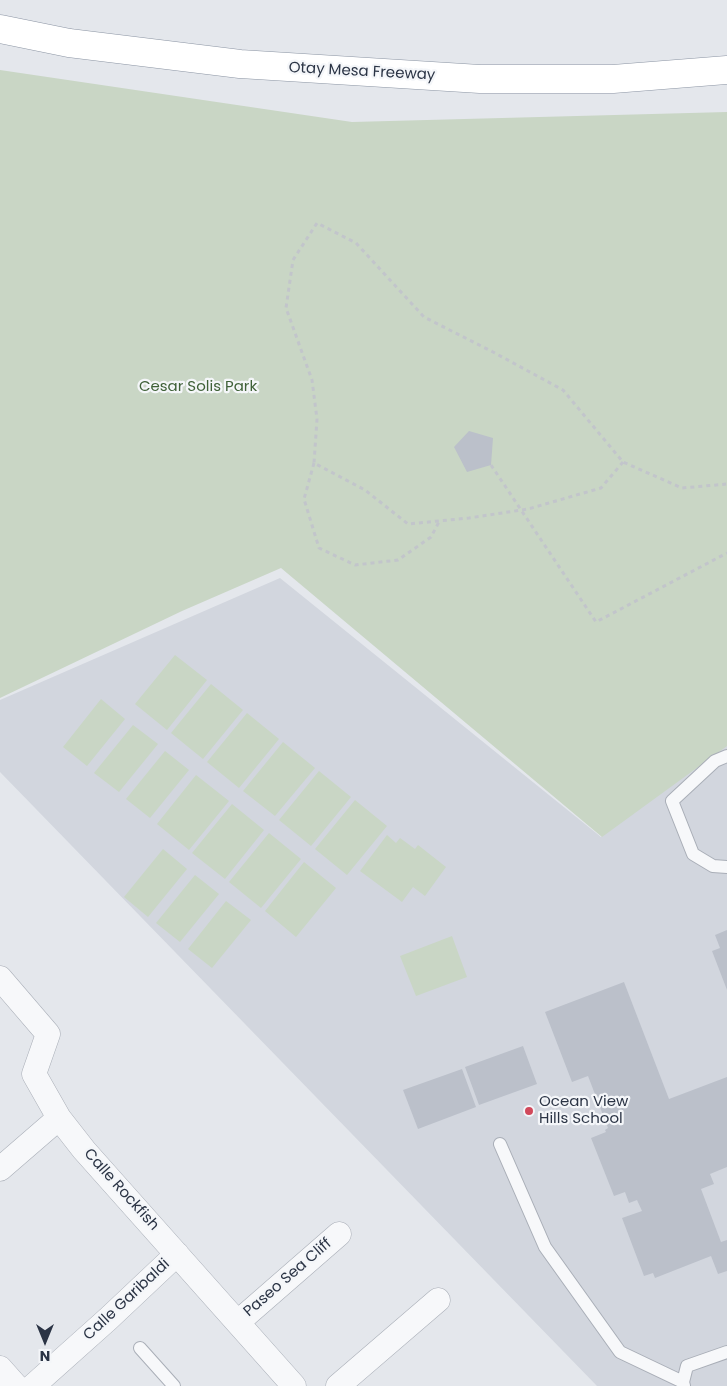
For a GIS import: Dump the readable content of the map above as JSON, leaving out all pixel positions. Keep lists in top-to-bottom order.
{
  "streets": {
    "highway": ["Otay Mesa Freeway"],
    "street": ["Calle Rockfish", "Paseo Sea Cliff", "Calle Garibaldi"]
  },
  "crossings": [
    ["Calle Rockfish", "Paseo Sea Cliff"],
    ["Calle Rockfish", "Calle Garibaldi"]
  ],
  "parks": ["Cesar Solis Park"],
  "places": ["Ocean View Hills School"],
  "north": "bottom"
}
